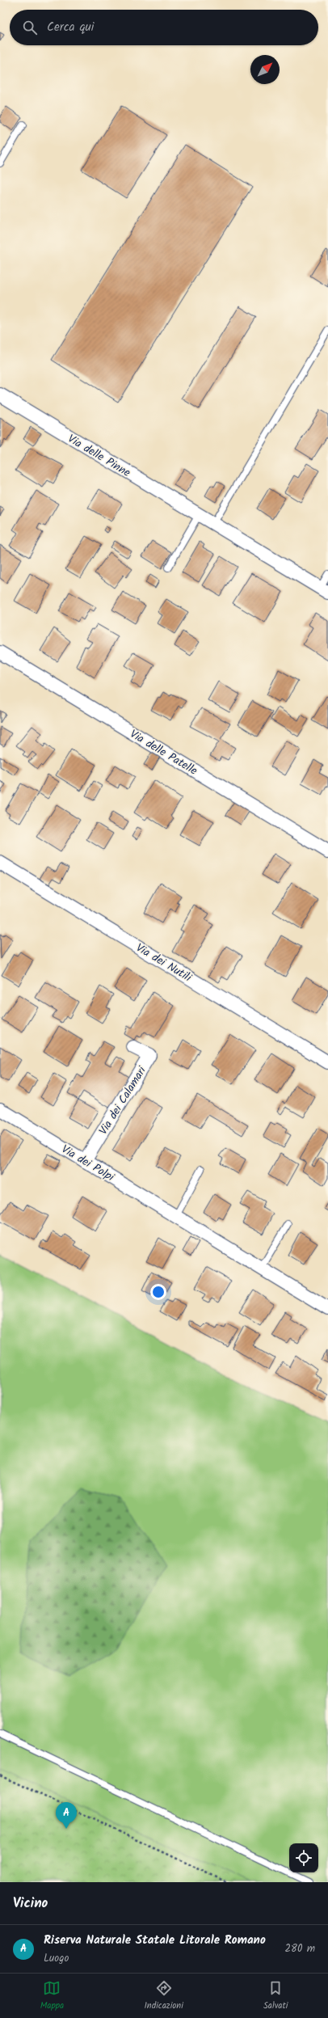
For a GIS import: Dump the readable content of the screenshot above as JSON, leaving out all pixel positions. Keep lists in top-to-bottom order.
{
  "streets": {
    "street": [
      "Via delle Pinne",
      "Via delle Patelle",
      "Via dei Nutili",
      "Via dei Calamari",
      "Via dei Polpi"
    ]
  },
  "crossings": [
    ["Via dei Calamari", "Via dei Polpi"]
  ],
  "north": "top right",
  "page": {
    "search": "Cerca qui",
    "pins": "A",
    "heading": "Vicino",
    "list": [
      {
        "mark": "A",
        "name": "Riserva Naturale Statale Litorale Romano",
        "note": "Luogo",
        "value": "280 m"
      }
    ],
    "nav": ["Mappa", "Indicazioni", "Salvati"]
  }
}
